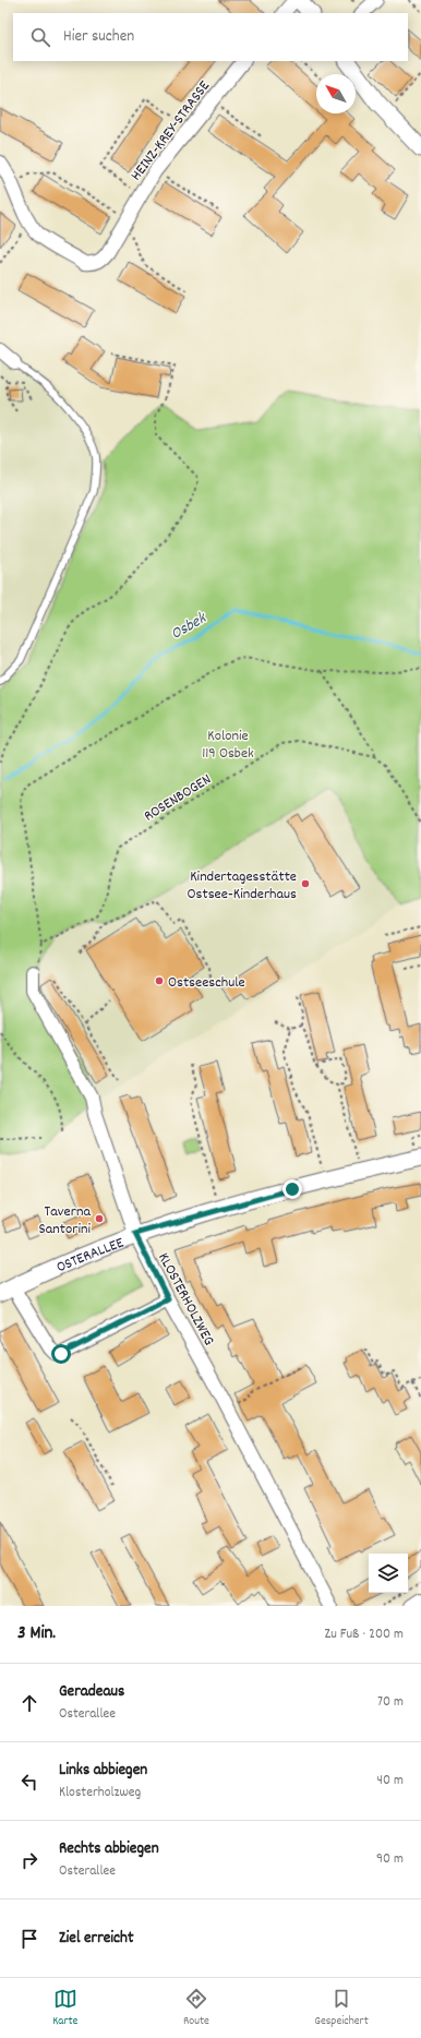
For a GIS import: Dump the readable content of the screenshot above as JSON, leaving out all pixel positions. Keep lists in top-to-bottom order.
{
  "streets": {
    "street": ["HEINZ-KREY-STRASSE", "OSTERALLEE", "KLOSTERHOLZWEG"],
    "path": ["ROSENBOGEN"]
  },
  "crossings": [
    ["OSTERALLEE", "KLOSTERHOLZWEG"]
  ],
  "water": ["Osbek"],
  "parks": ["Kolonie 119 Osbek"],
  "places": ["Kindertagesstätte Ostsee-Kinderhaus", "Ostseeschule", "Taverna Santorini"],
  "north": "top left",
  "page": {
    "search": "Hier suchen",
    "heading": ["3 Min.", "Zu Fuß · 200 m"],
    "list": [
      ["Geradeaus", "Osterallee", "70 m"],
      ["Links abbiegen", "Klosterholzweg", "40 m"],
      ["Rechts abbiegen", "Osterallee", "90 m"],
      "Ziel erreicht"
    ],
    "nav": ["Karte", "Route", "Gespeichert"]
  }
}
